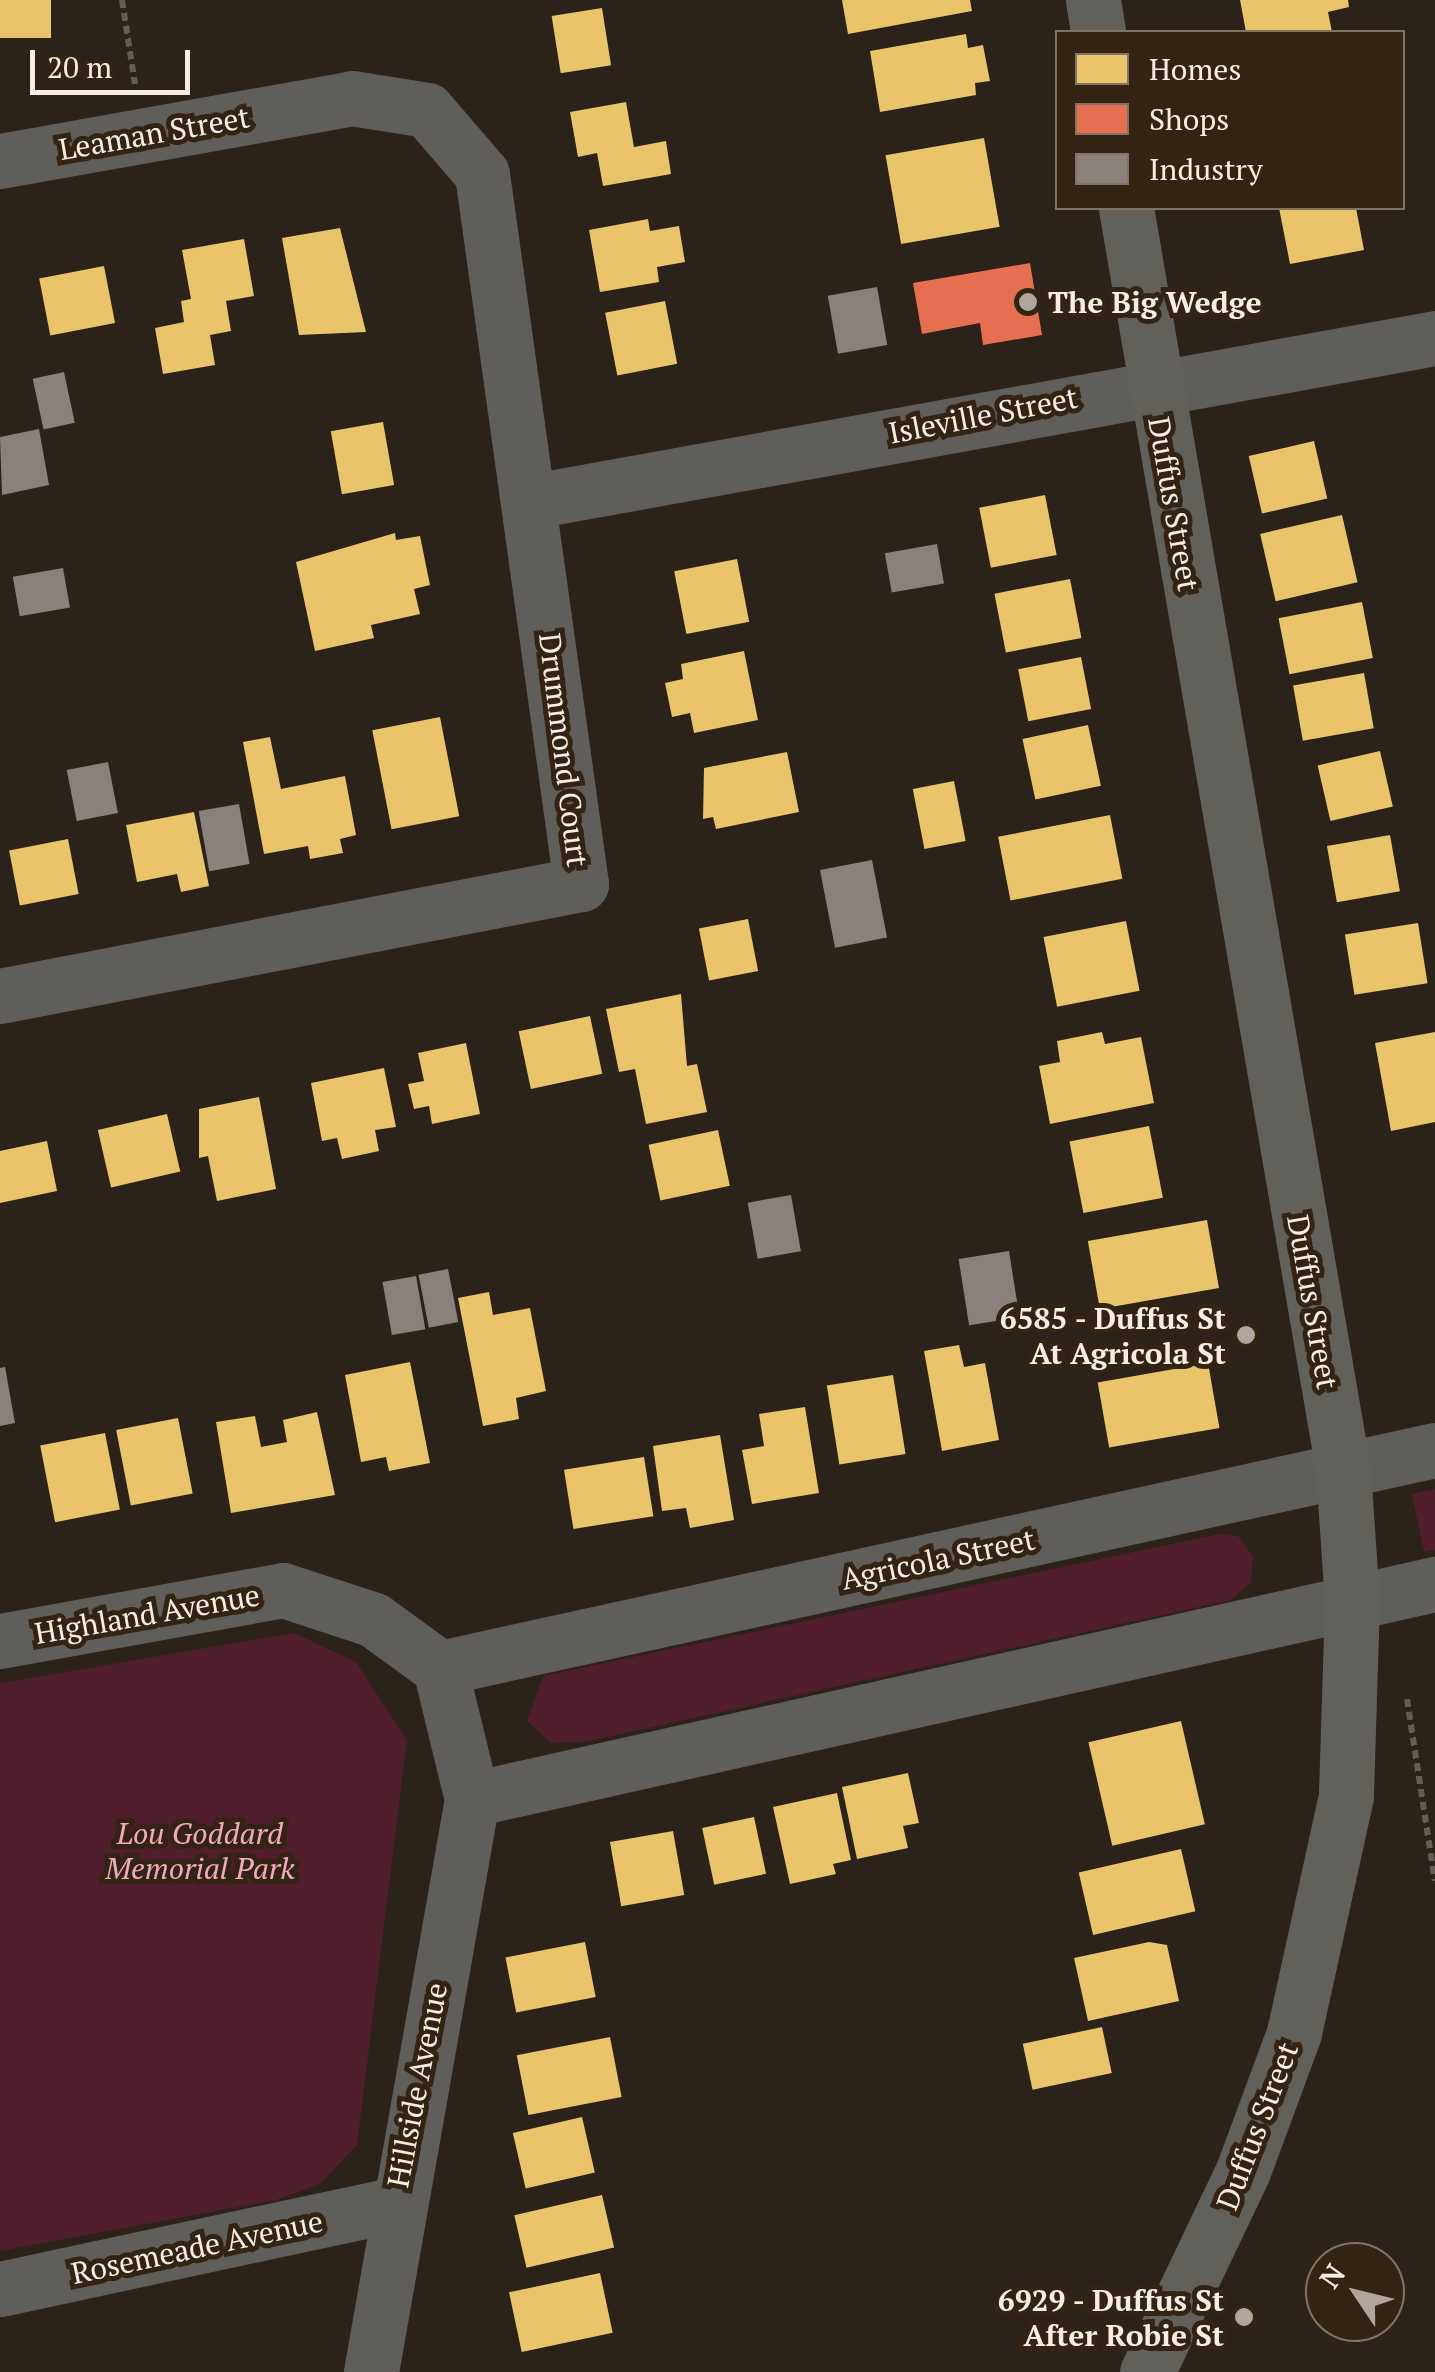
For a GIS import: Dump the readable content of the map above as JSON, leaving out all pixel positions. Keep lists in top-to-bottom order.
{
  "streets": {
    "main road": ["Duffus Street"],
    "street": [
      "Leaman Street",
      "Isleville Street",
      "Drummond Court",
      "Agricola Street",
      "Highland Avenue",
      "Hillside Avenue",
      "Rosemeade Avenue"
    ]
  },
  "crossings": [
    ["Leaman Street", "Drummond Court"],
    ["Isleville Street", "Duffus Street"],
    ["Isleville Street", "Drummond Court"],
    ["Duffus Street", "Agricola Street"],
    ["Agricola Street", "Highland Avenue"],
    ["Hillside Avenue", "Rosemeade Avenue"]
  ],
  "parks": ["Lou Goddard Memorial Park"],
  "places": ["The Big Wedge", "6585 - Duffus St At Agricola St", "6929 - Duffus St After Robie St"],
  "legend": ["Homes", "Shops", "Industry"],
  "scale_bar": "20 m",
  "north": "top left"
}
